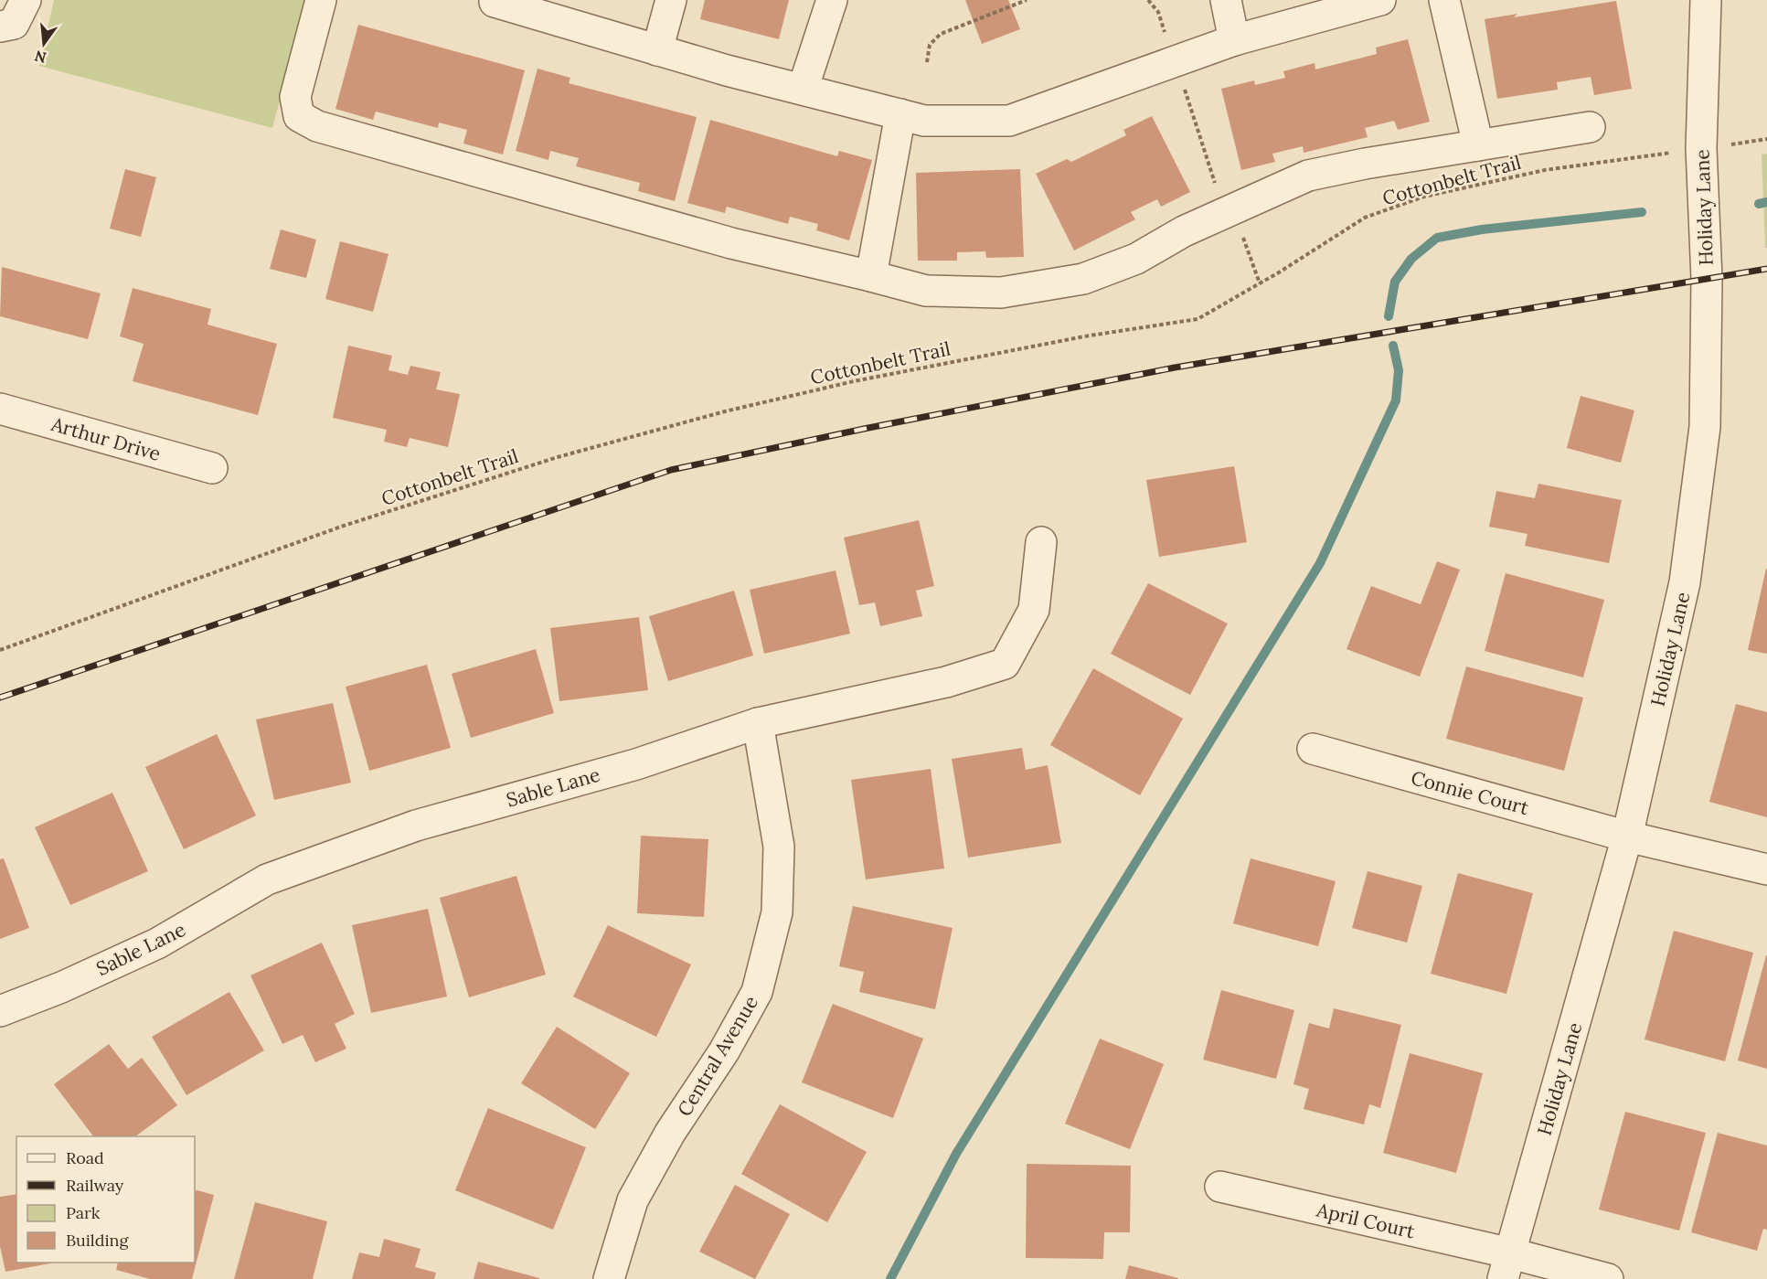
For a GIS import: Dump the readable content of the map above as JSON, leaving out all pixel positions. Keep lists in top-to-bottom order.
{
  "streets": {
    "street": [
      "Holiday Lane",
      "Arthur Drive",
      "Sable Lane",
      "Connie Court",
      "Central Avenue",
      "April Court"
    ],
    "path": ["Cottonbelt Trail"]
  },
  "crossings": [
    ["Cottonbelt Trail", "Holiday Lane"],
    ["Holiday Lane", "Connie Court"],
    ["Holiday Lane", "April Court"],
    ["Sable Lane", "Central Avenue"]
  ],
  "legend": [
    "Road",
    "Railway",
    "Park",
    "Building"
  ],
  "north": "bottom"
}
